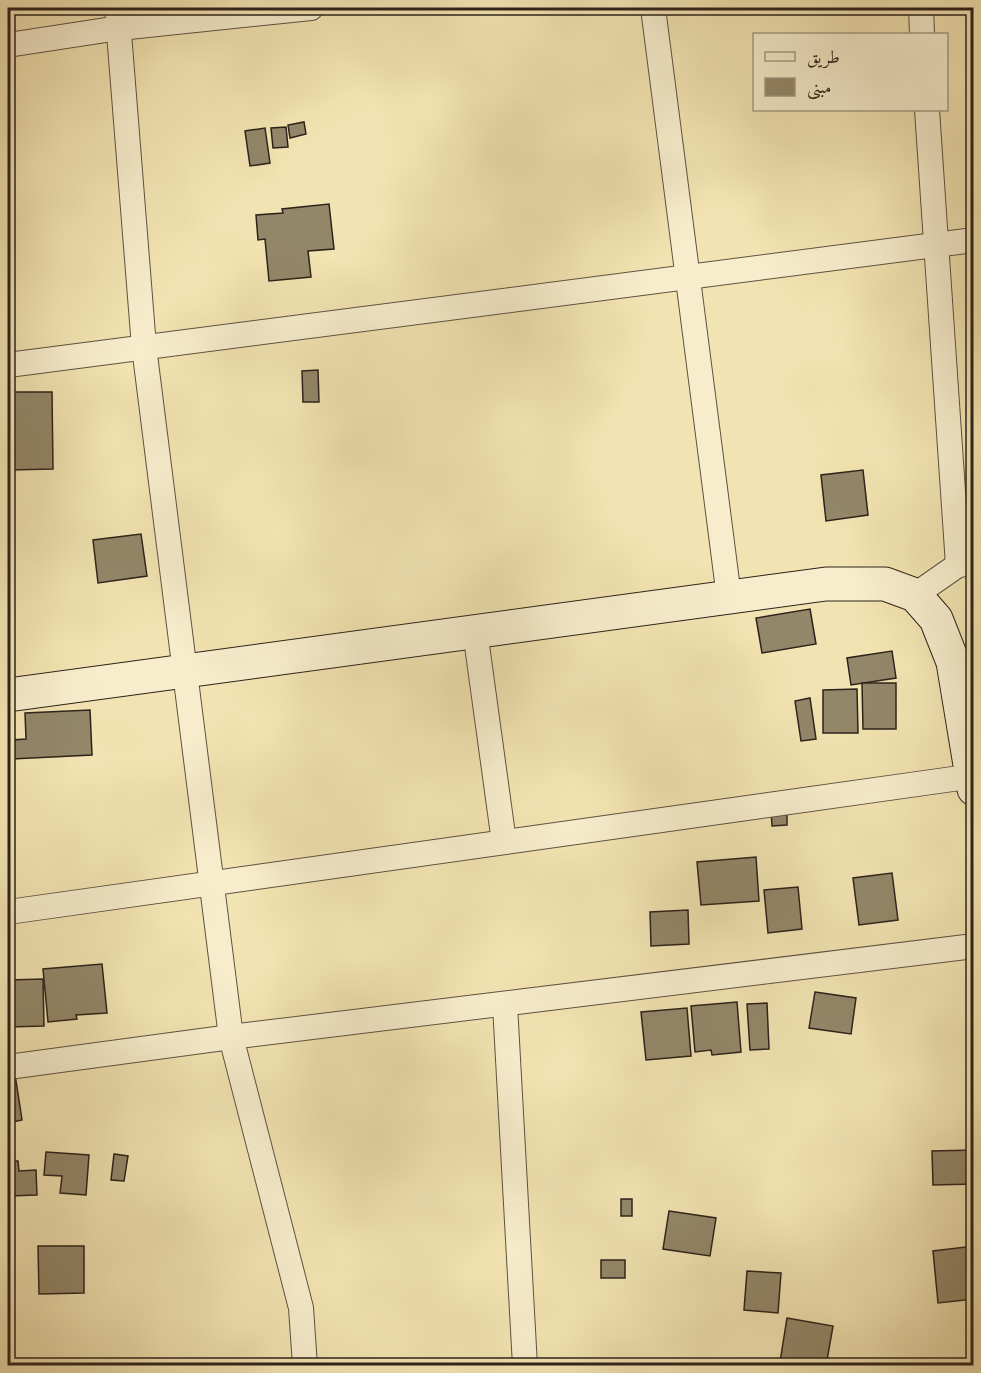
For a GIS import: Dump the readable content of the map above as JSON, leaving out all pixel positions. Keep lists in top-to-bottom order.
{
  "legend": ["طريق", "مبنى"]
}
